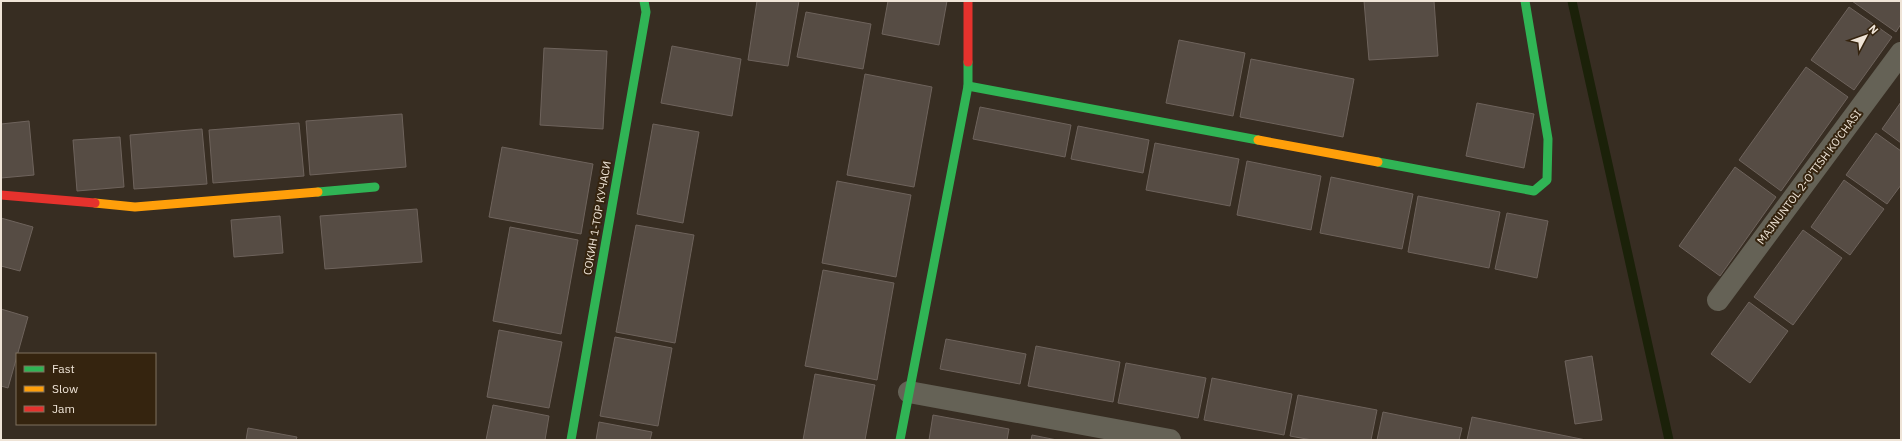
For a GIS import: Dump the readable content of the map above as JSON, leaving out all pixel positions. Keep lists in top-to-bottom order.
{
  "streets": {
    "street": ["MAJNUNTOL 2-O'TISH KO'CHASI", "СОКИН 1-ТОР KУЧАСИ"]
  },
  "legend": ["Fast", "Slow", "Jam"],
  "north": "top right"
}
